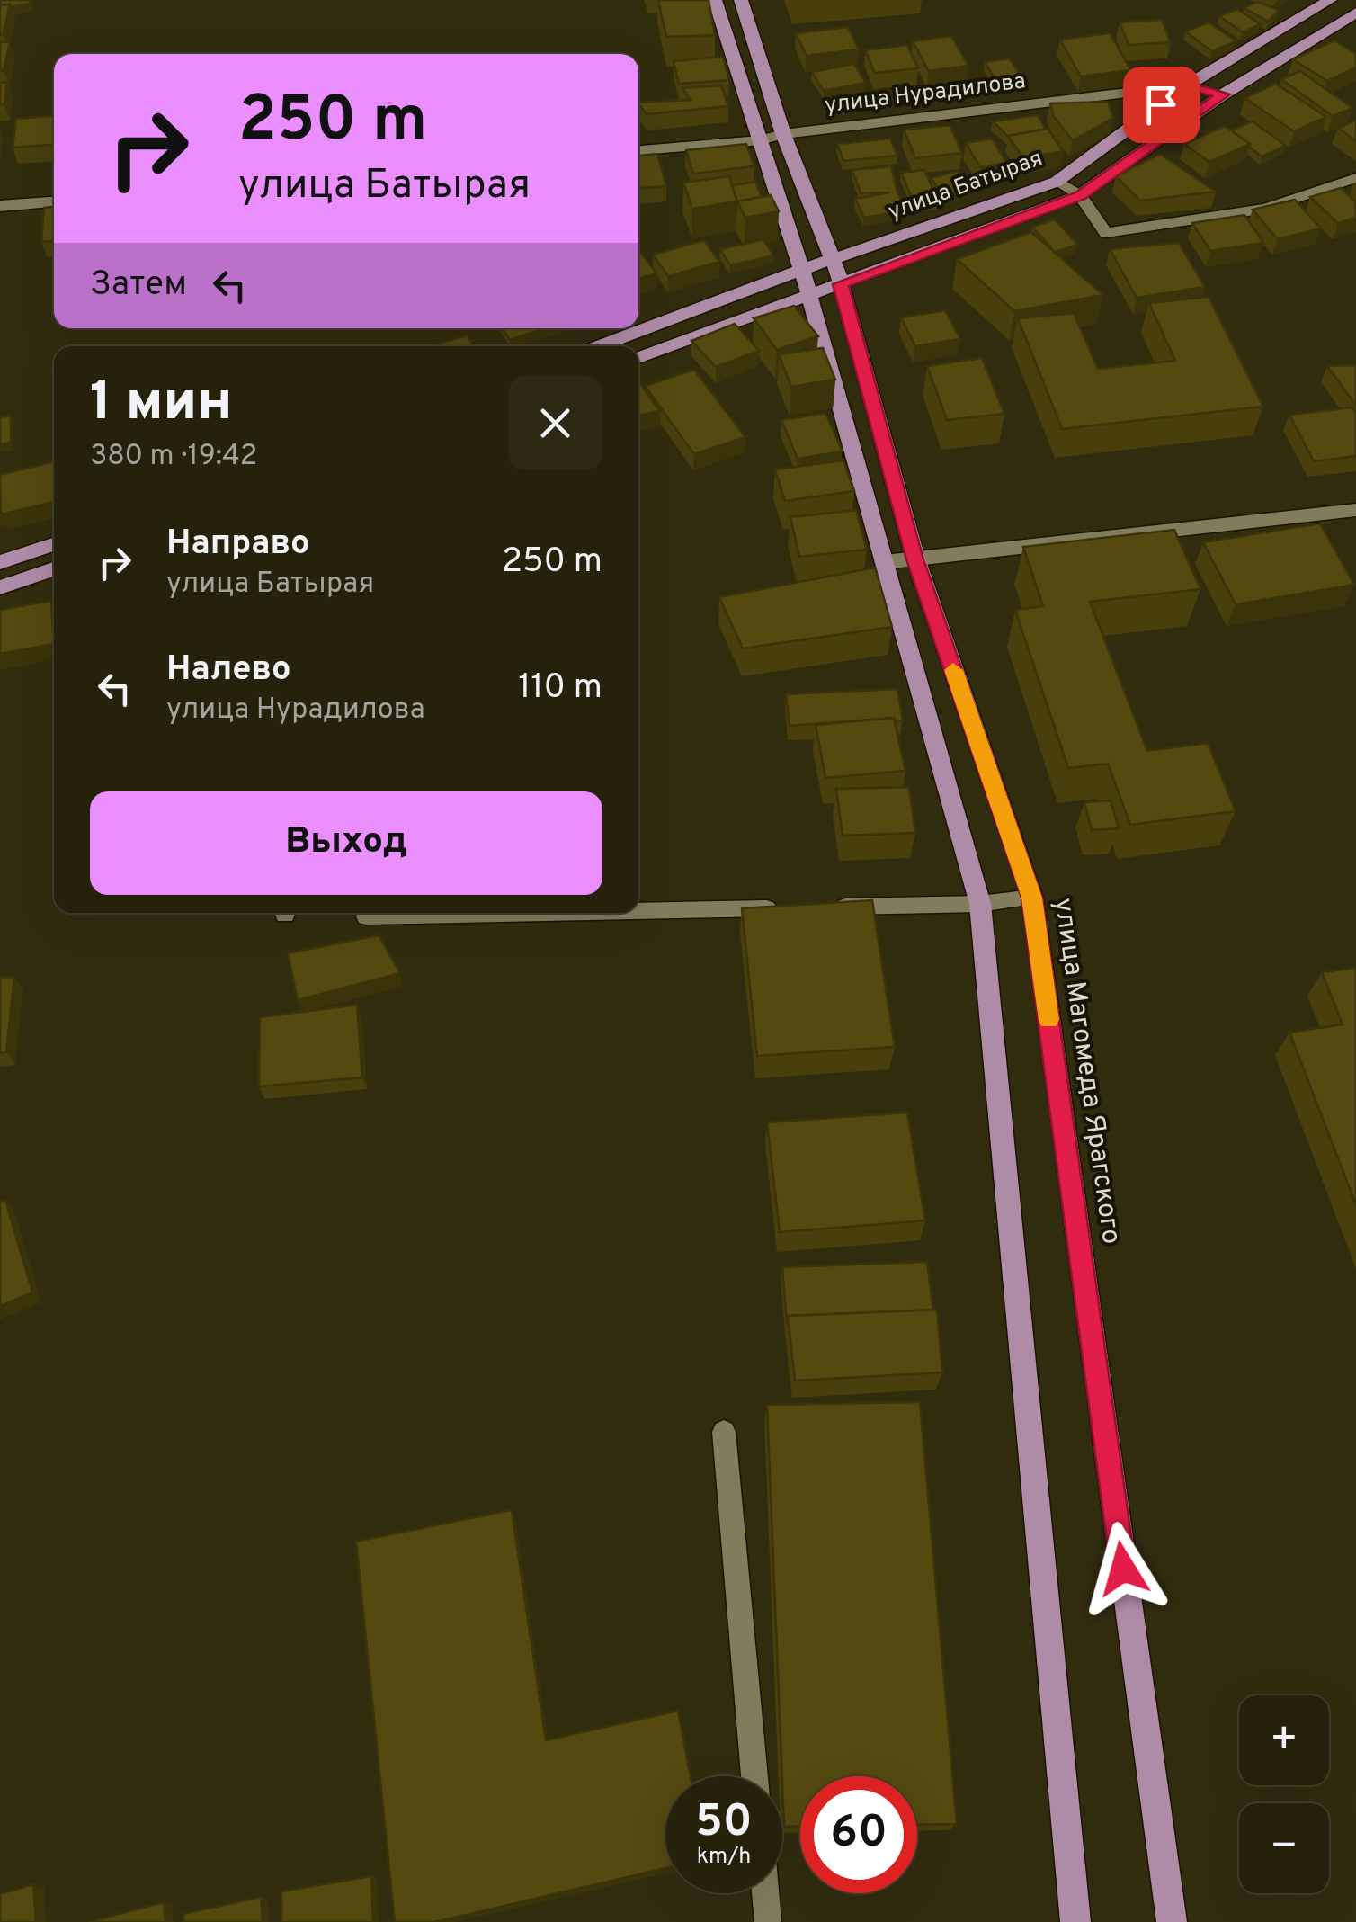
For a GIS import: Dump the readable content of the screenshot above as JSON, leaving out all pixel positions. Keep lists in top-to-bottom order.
{
  "streets": {
    "main road": ["улица Батырая", "улица Магомеда Ярагского"],
    "street": ["улица Нурадилова"]
  },
  "crossings": [
    ["улица Нурадилова", "улица Батырая"],
    ["улица Нурадилова", "улица Магомеда Ярагского"],
    ["улица Батырая", "улица Магомеда Ярагского"]
  ],
  "page": {
    "turn": ["250 m", "улица Батырая"],
    "then": "Затем",
    "heading": ["1 мин", "380 m · 19:42"],
    "list": [
      {
        "name": "Направо",
        "note": "улица Батырая",
        "value": "250 m"
      },
      {
        "name": "Налево",
        "note": "улица Нурадилова",
        "value": "110 m"
      }
    ],
    "buttons": "Выход",
    "map_buttons": ["+", "−"],
    "speed": "50 km/h",
    "limit": "60"
  }
}
